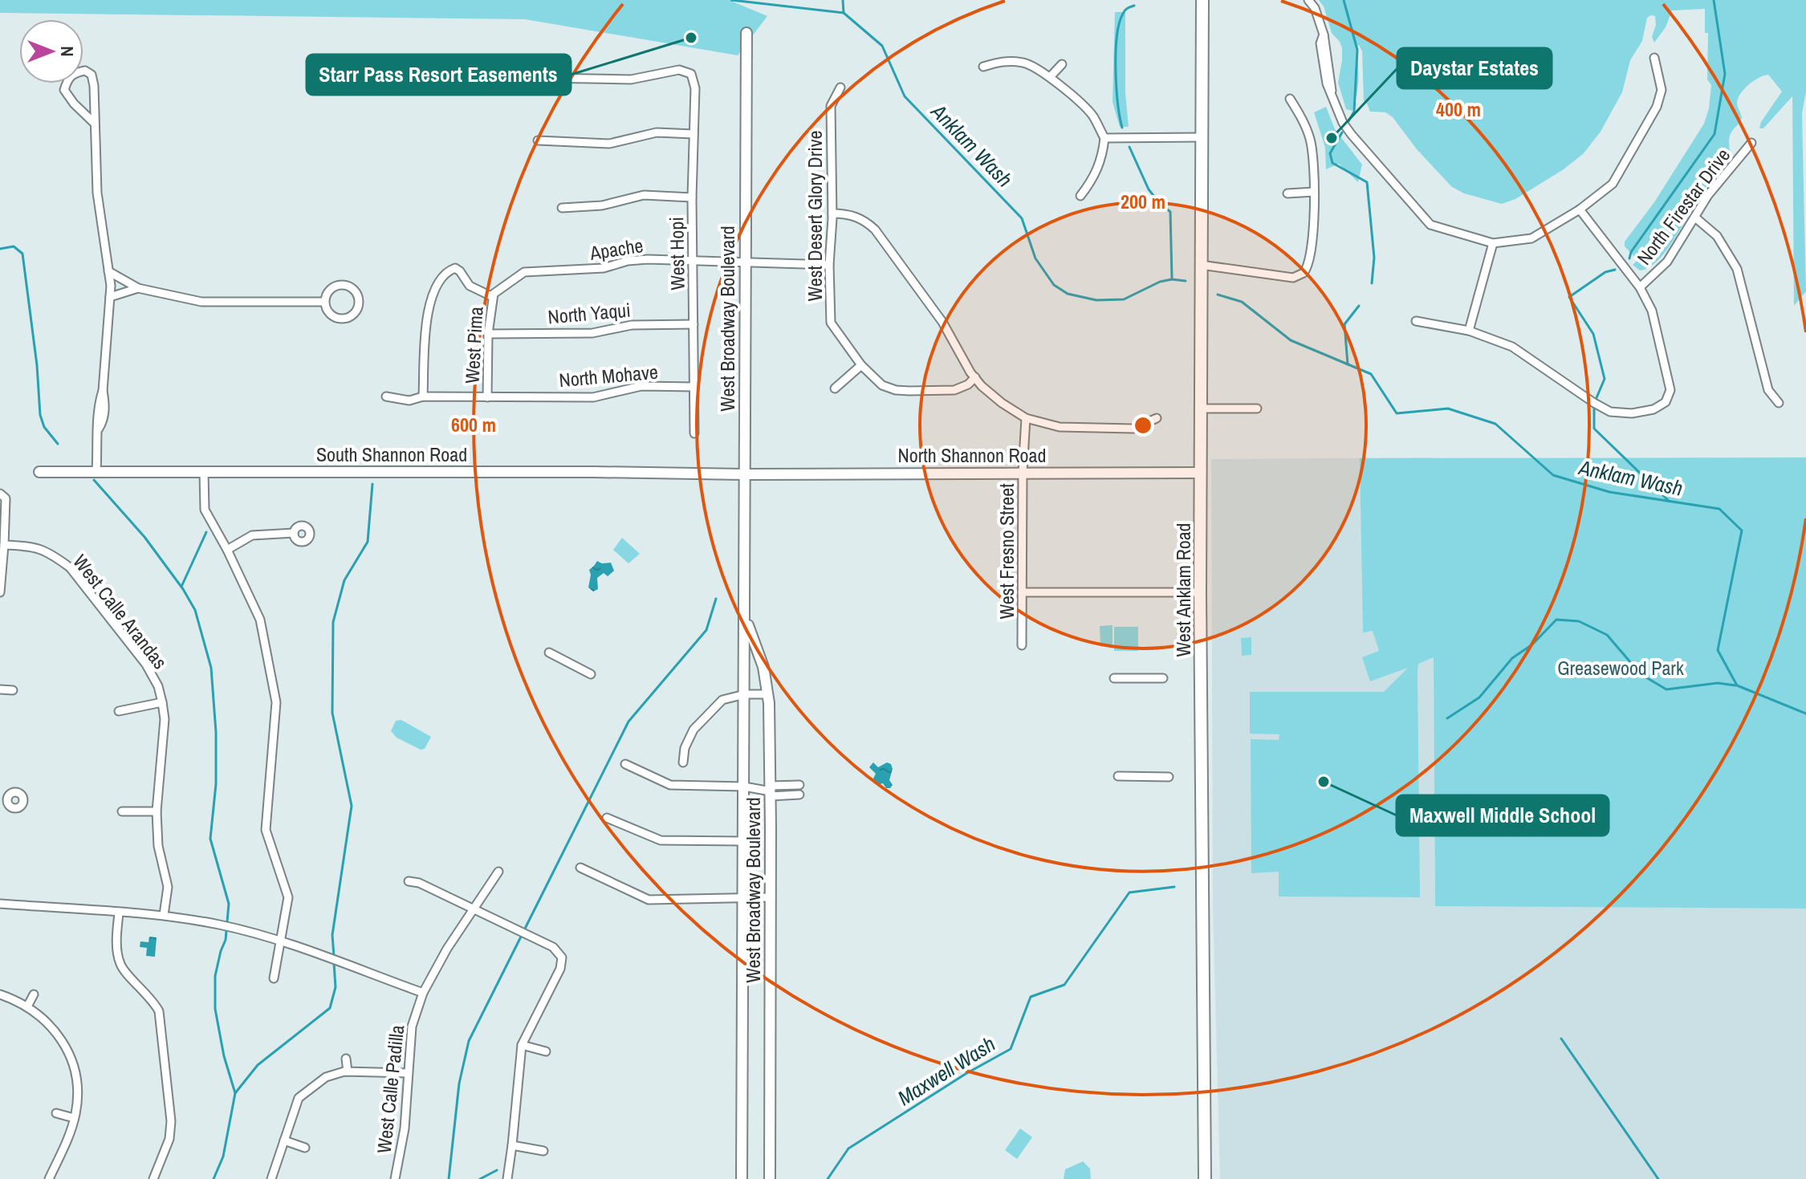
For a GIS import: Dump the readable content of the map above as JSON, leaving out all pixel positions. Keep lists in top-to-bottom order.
{
  "streets": {
    "main road": ["West Anklam Road"],
    "street": [
      "North Firestar Drive",
      "West Desert Glory Drive",
      "Apache",
      "West Hopi",
      "North Yaqui",
      "West Broadway Boulevard",
      "West Pima",
      "North Mohave",
      "South Shannon Road",
      "North Shannon Road",
      "West Fresno Street",
      "West Calle Arandas",
      "West Calle Padilla"
    ]
  },
  "crossings": [
    ["West Desert Glory Drive", "Apache"],
    ["Apache", "West Hopi"],
    ["Apache", "West Broadway Boulevard"],
    ["Apache", "West Pima"],
    ["West Hopi", "North Yaqui"],
    ["West Hopi", "North Mohave"],
    ["North Yaqui", "West Pima"],
    ["West Broadway Boulevard", "South Shannon Road"],
    ["West Broadway Boulevard", "North Shannon Road"],
    ["West Pima", "North Mohave"],
    ["South Shannon Road", "North Shannon Road"],
    ["North Shannon Road", "West Fresno Street"],
    ["North Shannon Road", "West Anklam Road"]
  ],
  "water": ["Anklam Wash", "Maxwell Wash"],
  "parks": ["Greasewood Park"],
  "places": ["Starr Pass Resort Easements", "Daystar Estates", "Maxwell Middle School"],
  "north": "right",
  "rings": ["400 m", "200 m", "600 m"]
}
